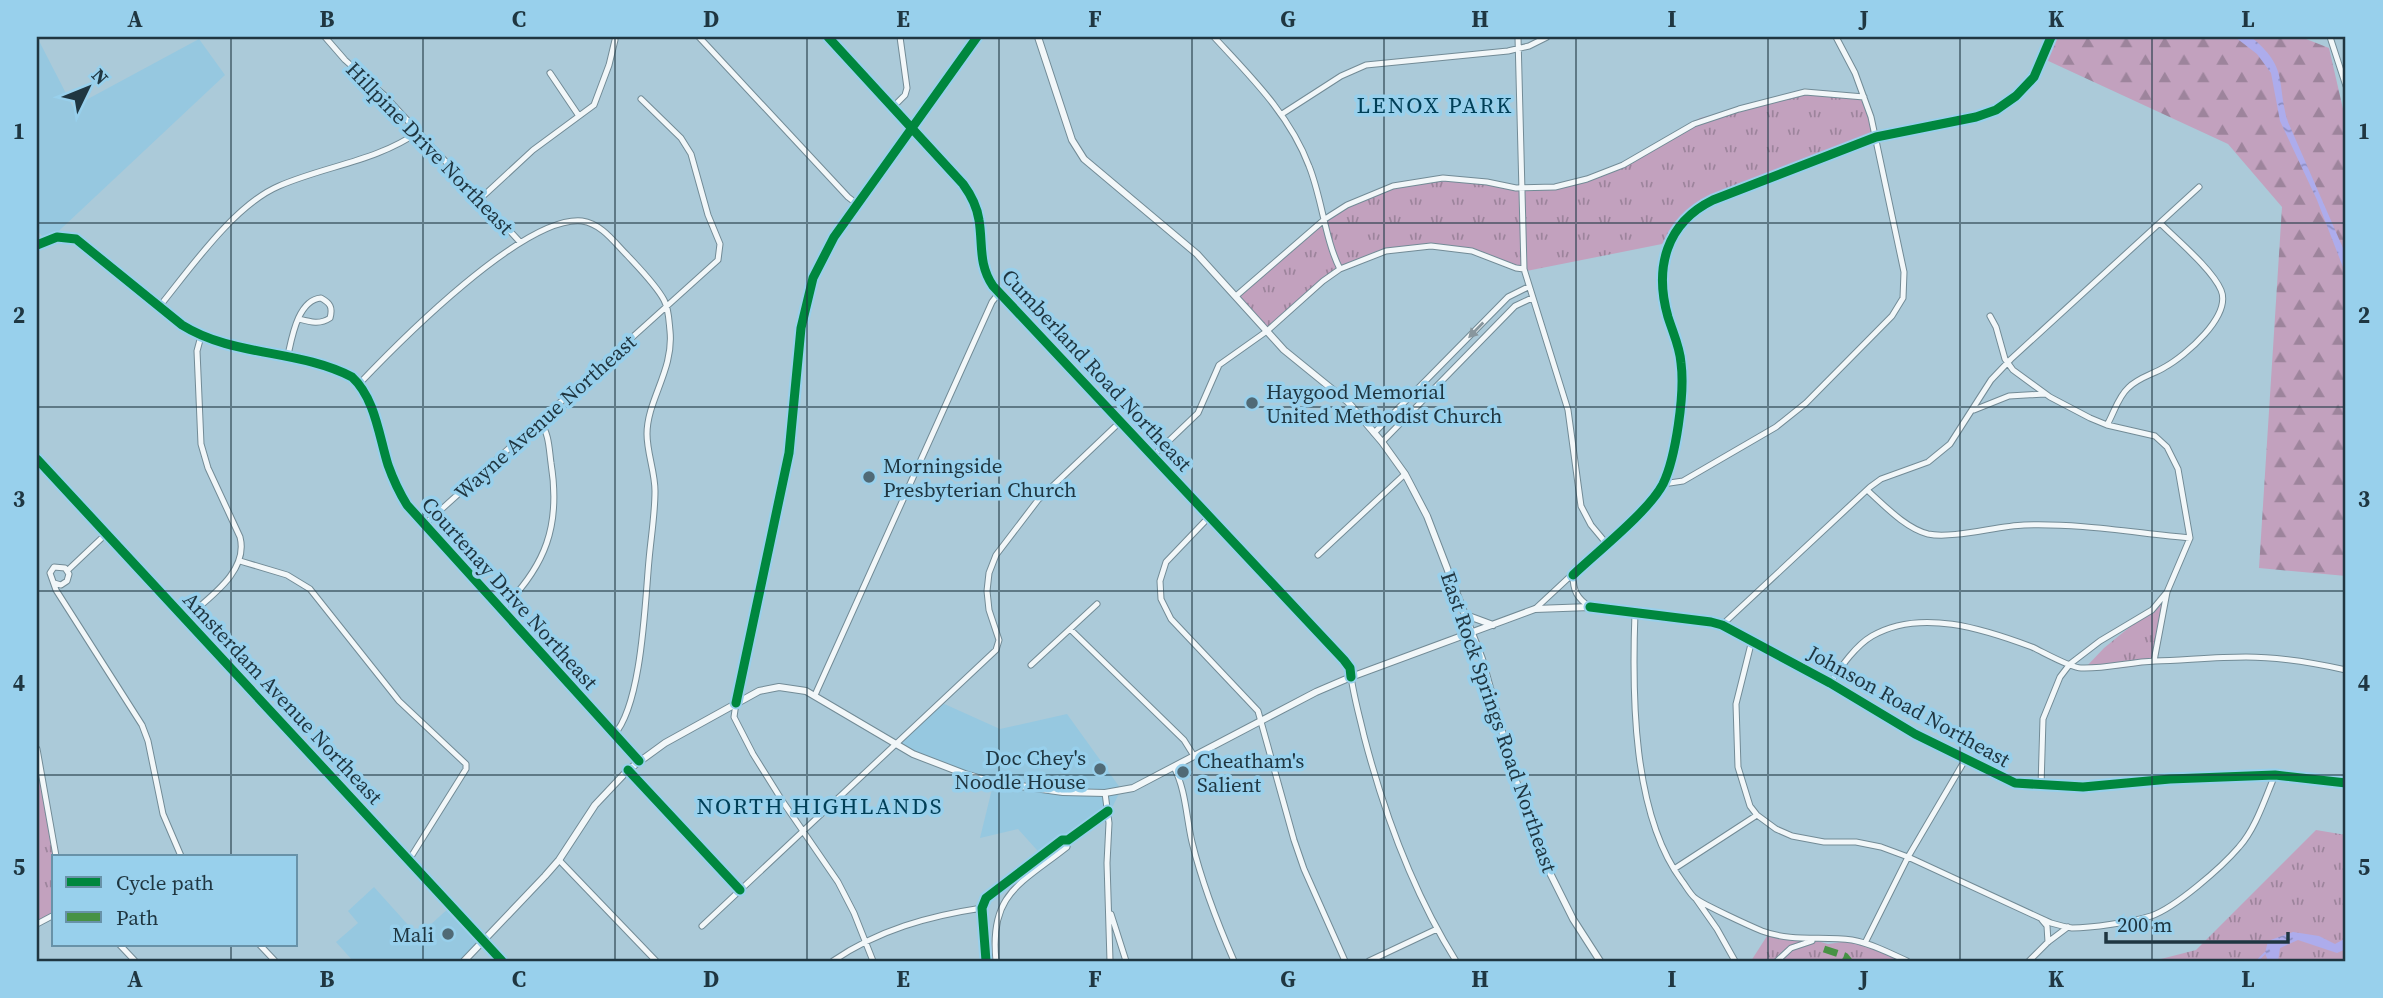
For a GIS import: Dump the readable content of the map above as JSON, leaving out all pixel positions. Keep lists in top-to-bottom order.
{
  "streets": {
    "street": [
      "Hillpine Drive Northeast",
      "Cumberland Road Northeast",
      "Wayne Avenue Northeast",
      "Courtenay Drive Northeast",
      "Amsterdam Avenue Northeast",
      "Johnson Road Northeast",
      "East Rock Springs Road Northeast"
    ]
  },
  "crossings": [
    ["Hillpine Drive Northeast", "Wayne Avenue Northeast"],
    ["Cumberland Road Northeast", "Johnson Road Northeast"],
    ["Wayne Avenue Northeast", "Courtenay Drive Northeast"],
    ["Courtenay Drive Northeast", "Johnson Road Northeast"],
    ["Amsterdam Avenue Northeast", "Johnson Road Northeast"],
    ["Johnson Road Northeast", "East Rock Springs Road Northeast"]
  ],
  "districts": ["LENOX PARK", "NORTH HIGHLANDS"],
  "places": [
    "Haygood Memorial United Methodist Church",
    "Morningside Presbyterian Church",
    "Doc Chey's Noodle House",
    "Cheatham's Salient",
    "Mali"
  ],
  "legend": ["Cycle path", "Path"],
  "scale_bar": "200 m",
  "north": "top right",
  "grid": {
    "columns": [
      "A",
      "B",
      "C",
      "D",
      "E",
      "F",
      "G",
      "H",
      "I",
      "J",
      "K",
      "L"
    ],
    "rows": [
      "1",
      "2",
      "3",
      "4",
      "5"
    ]
  }
}
